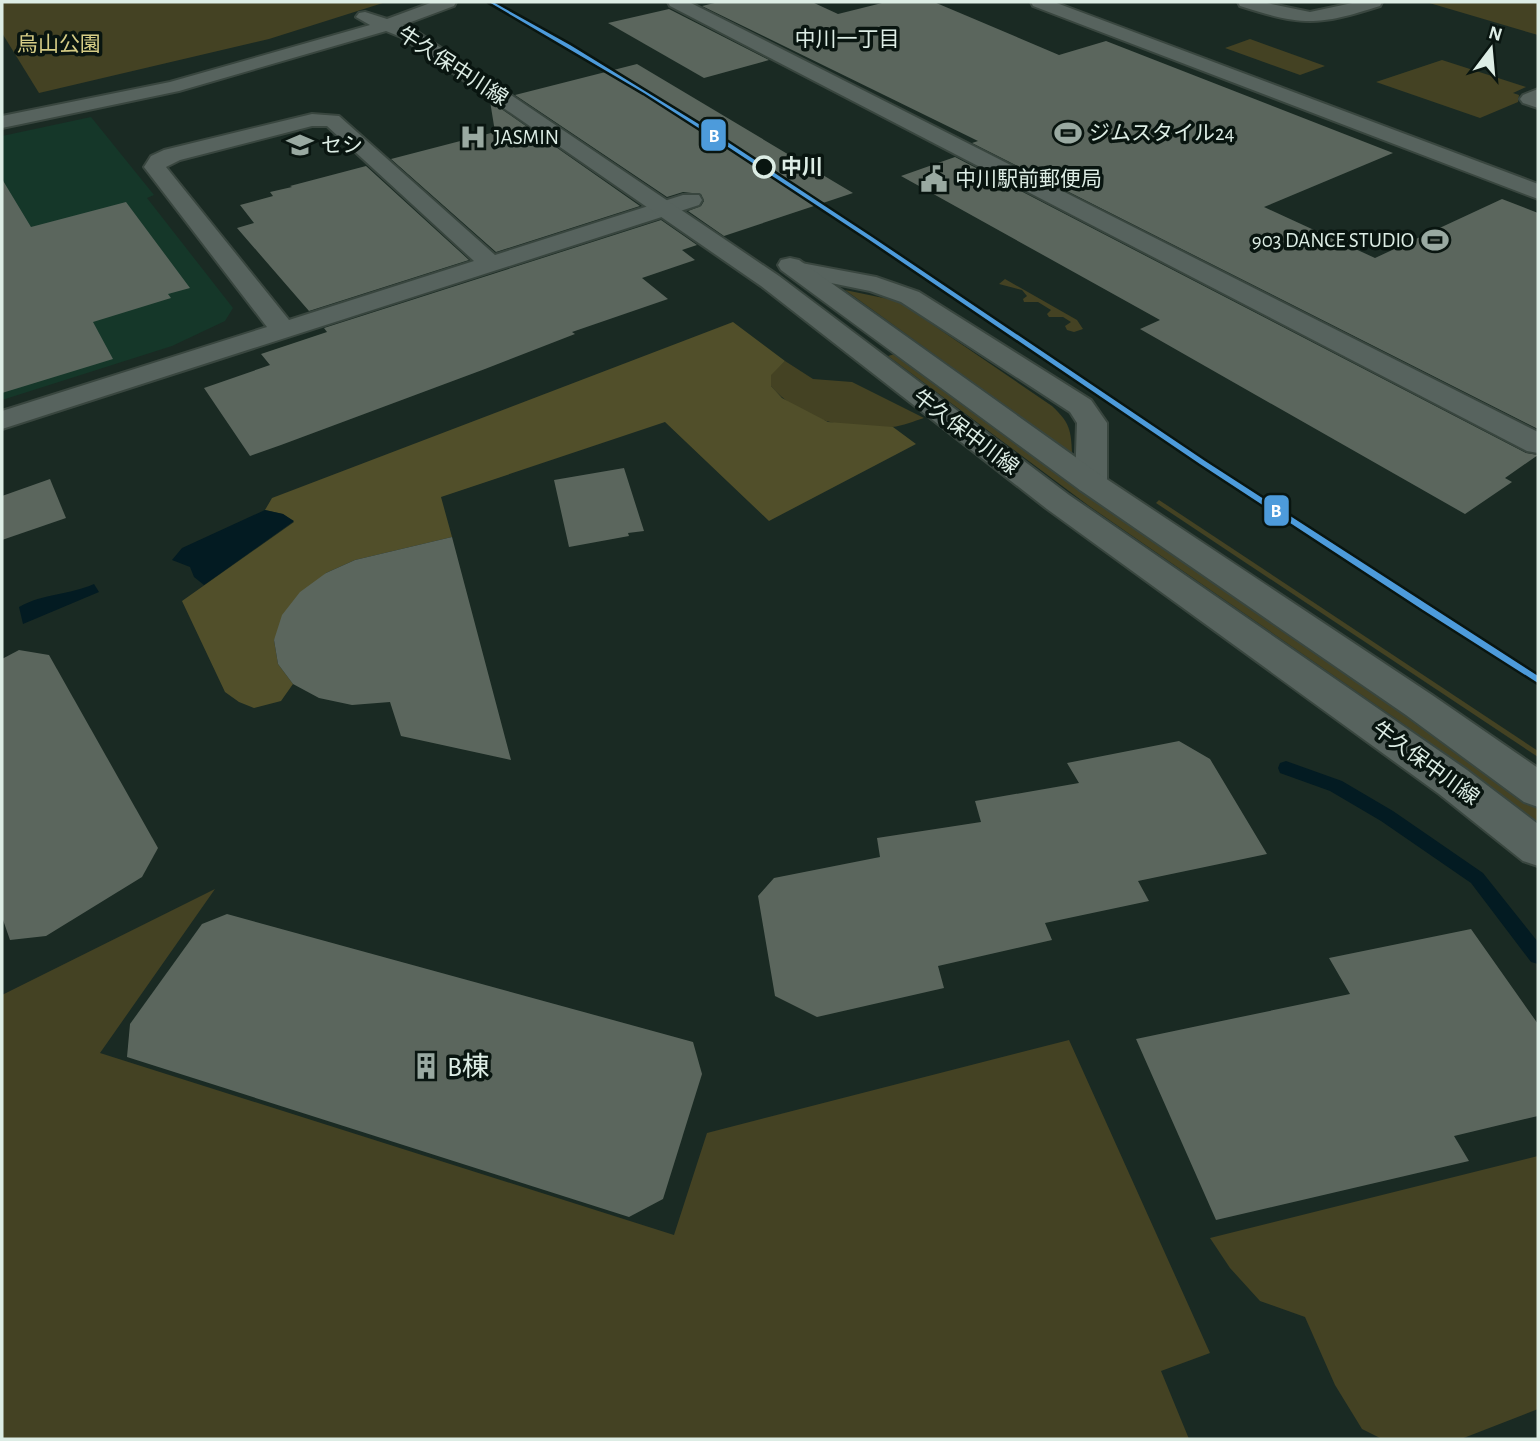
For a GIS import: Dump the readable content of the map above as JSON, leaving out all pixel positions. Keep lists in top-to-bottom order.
{
  "streets": {
    "street": ["牛久保中川線"]
  },
  "districts": ["中川一丁目"],
  "parks": ["烏山公園"],
  "places": {
    "sports": ["ジムスタイル24", "903 DANCE STUDIO"],
    "hospital": ["JASMIN"],
    "school or university": ["セシ"],
    "other": ["中川"],
    "public building": ["中川駅前郵便局"],
    "building": ["B棟"]
  },
  "lines": ["transit line B"],
  "north": "top"
}
